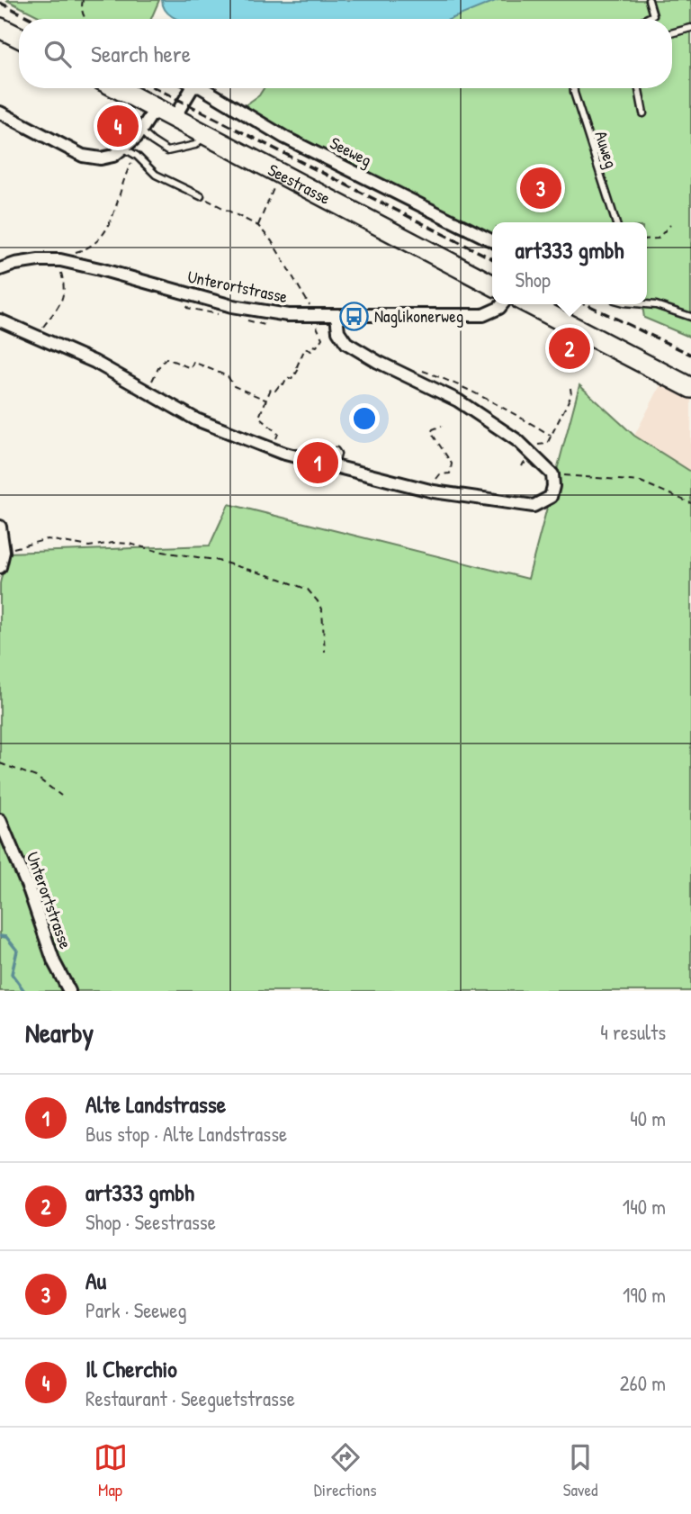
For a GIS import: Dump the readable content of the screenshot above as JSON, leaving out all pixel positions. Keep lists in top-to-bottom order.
{
  "streets": {
    "main road": ["Seestrasse"],
    "street": ["Seeweg", "Unterortstrasse"],
    "lane": ["Auweg"]
  },
  "places": {
    "bus stop": ["Naglikonerweg"]
  },
  "page": {
    "search": "Search here",
    "pins": [
      "4",
      "3",
      "2",
      "1"
    ],
    "popup": ["art333 gmbh", "Shop"],
    "heading": ["Nearby", "4 results"],
    "list": [
      {
        "mark": "1",
        "name": "Alte Landstrasse",
        "note": "Bus stop · Alte Landstrasse",
        "value": "40 m"
      },
      {
        "mark": "2",
        "name": "art333 gmbh",
        "note": "Shop · Seestrasse",
        "value": "140 m"
      },
      {
        "mark": "3",
        "name": "Au",
        "note": "Park · Seeweg",
        "value": "190 m"
      },
      {
        "mark": "4",
        "name": "Il Cherchio",
        "note": "Restaurant · Seeguetstrasse",
        "value": "260 m"
      }
    ],
    "nav": ["Map", "Directions", "Saved"]
  }
}
